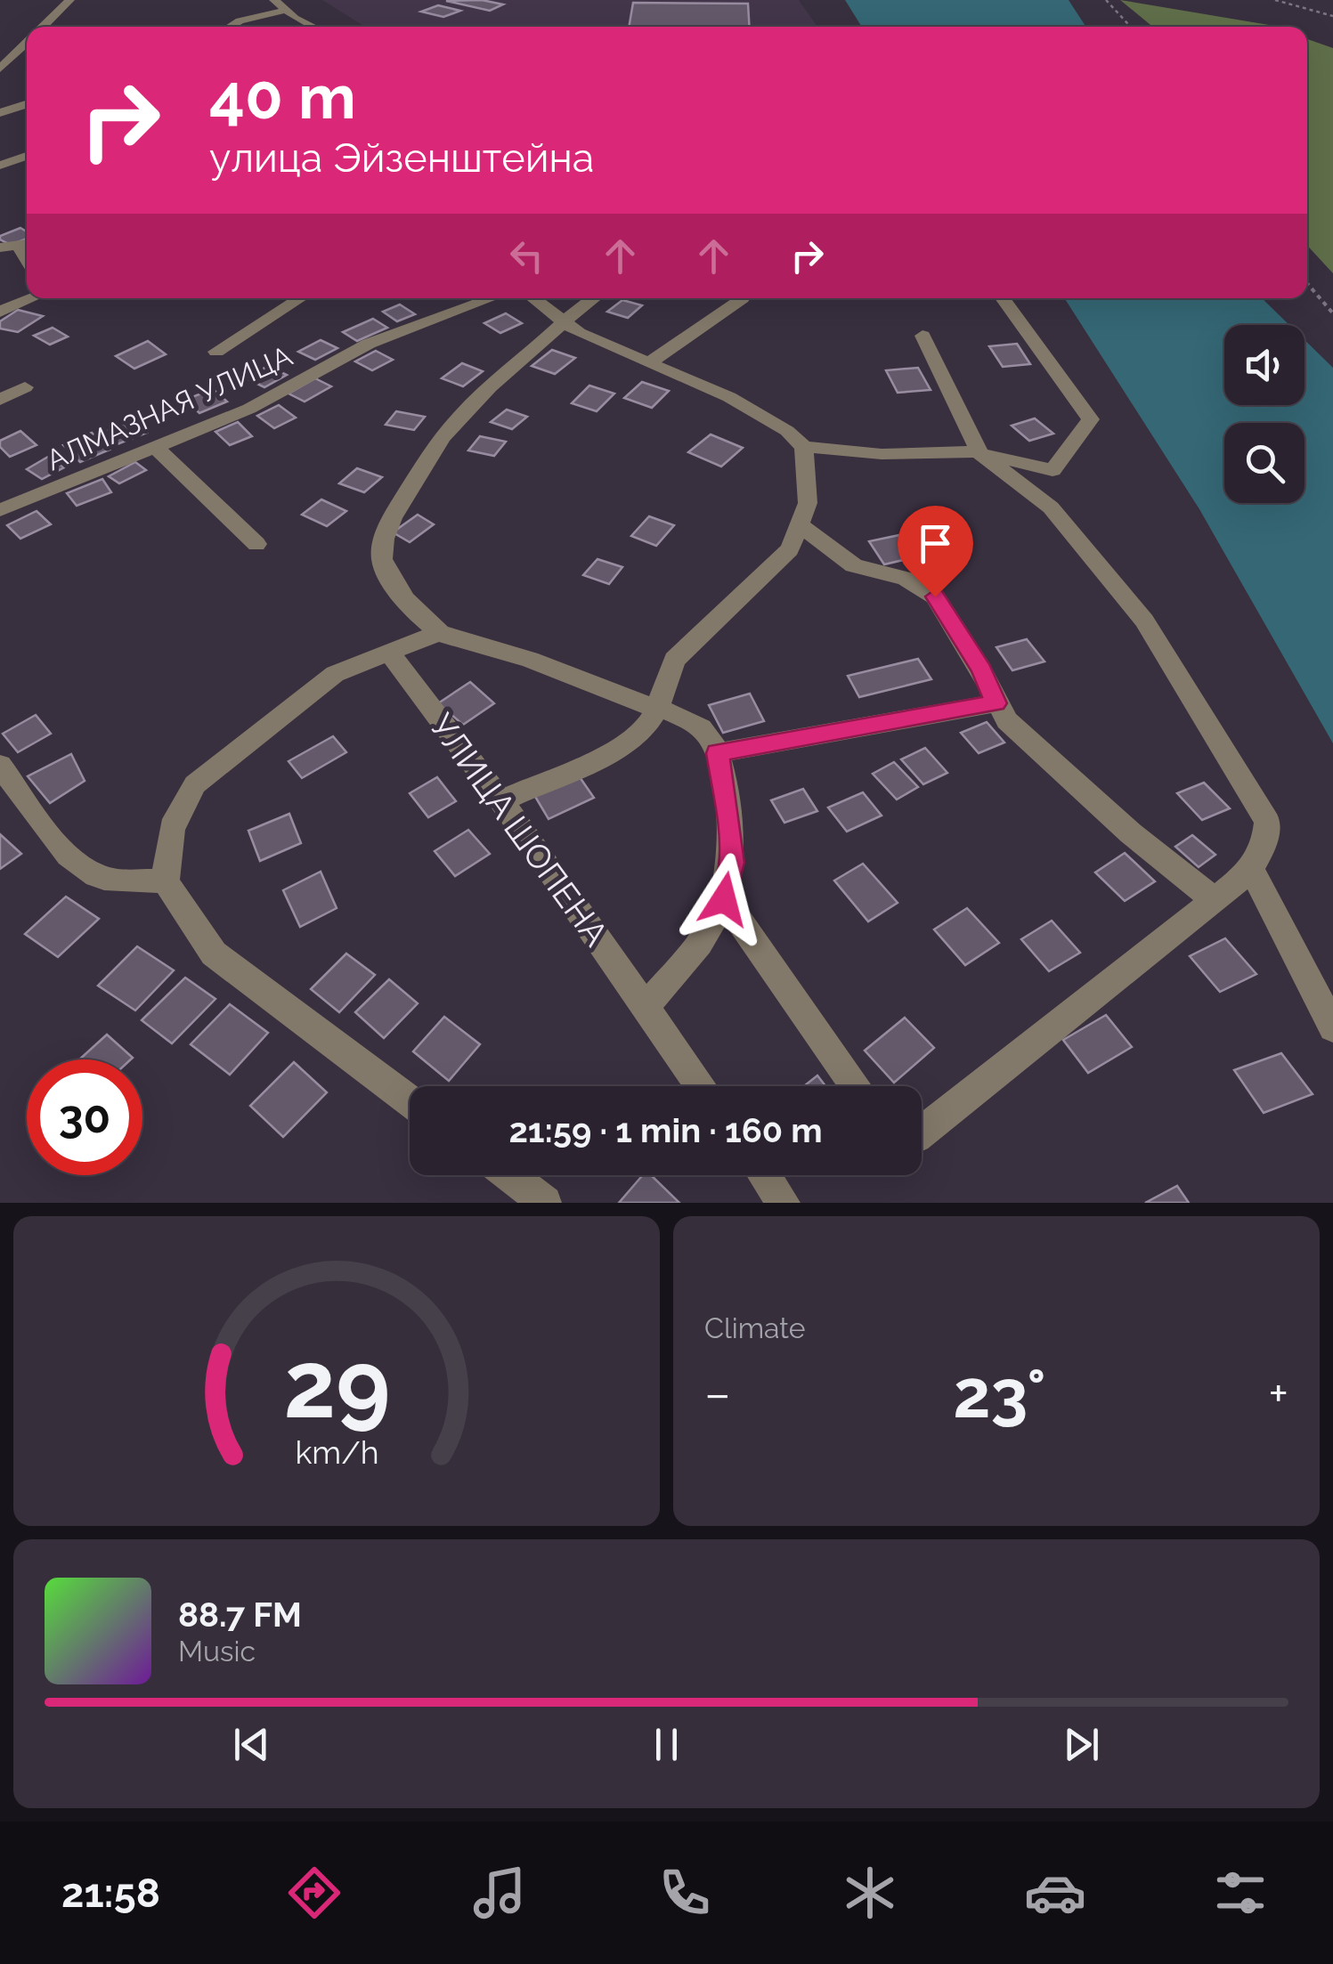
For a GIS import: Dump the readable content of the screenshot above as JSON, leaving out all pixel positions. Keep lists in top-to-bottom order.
{
  "streets": {
    "street": ["АЛМАЗНАЯ УЛИЦА", "УЛИЦА ШОПЕНА"]
  },
  "page": {
    "turn": ["40 m", "улица Эйзенштейна"],
    "limit": "30",
    "trip": "21:59 · 1 min · 160 m",
    "tile": "Climate",
    "heat": ["−", "23°", "+"],
    "song": ["88.7 FM", "Music"],
    "tabs": "21:58",
    "gauge": ["29", "km/h"]
  }
}
